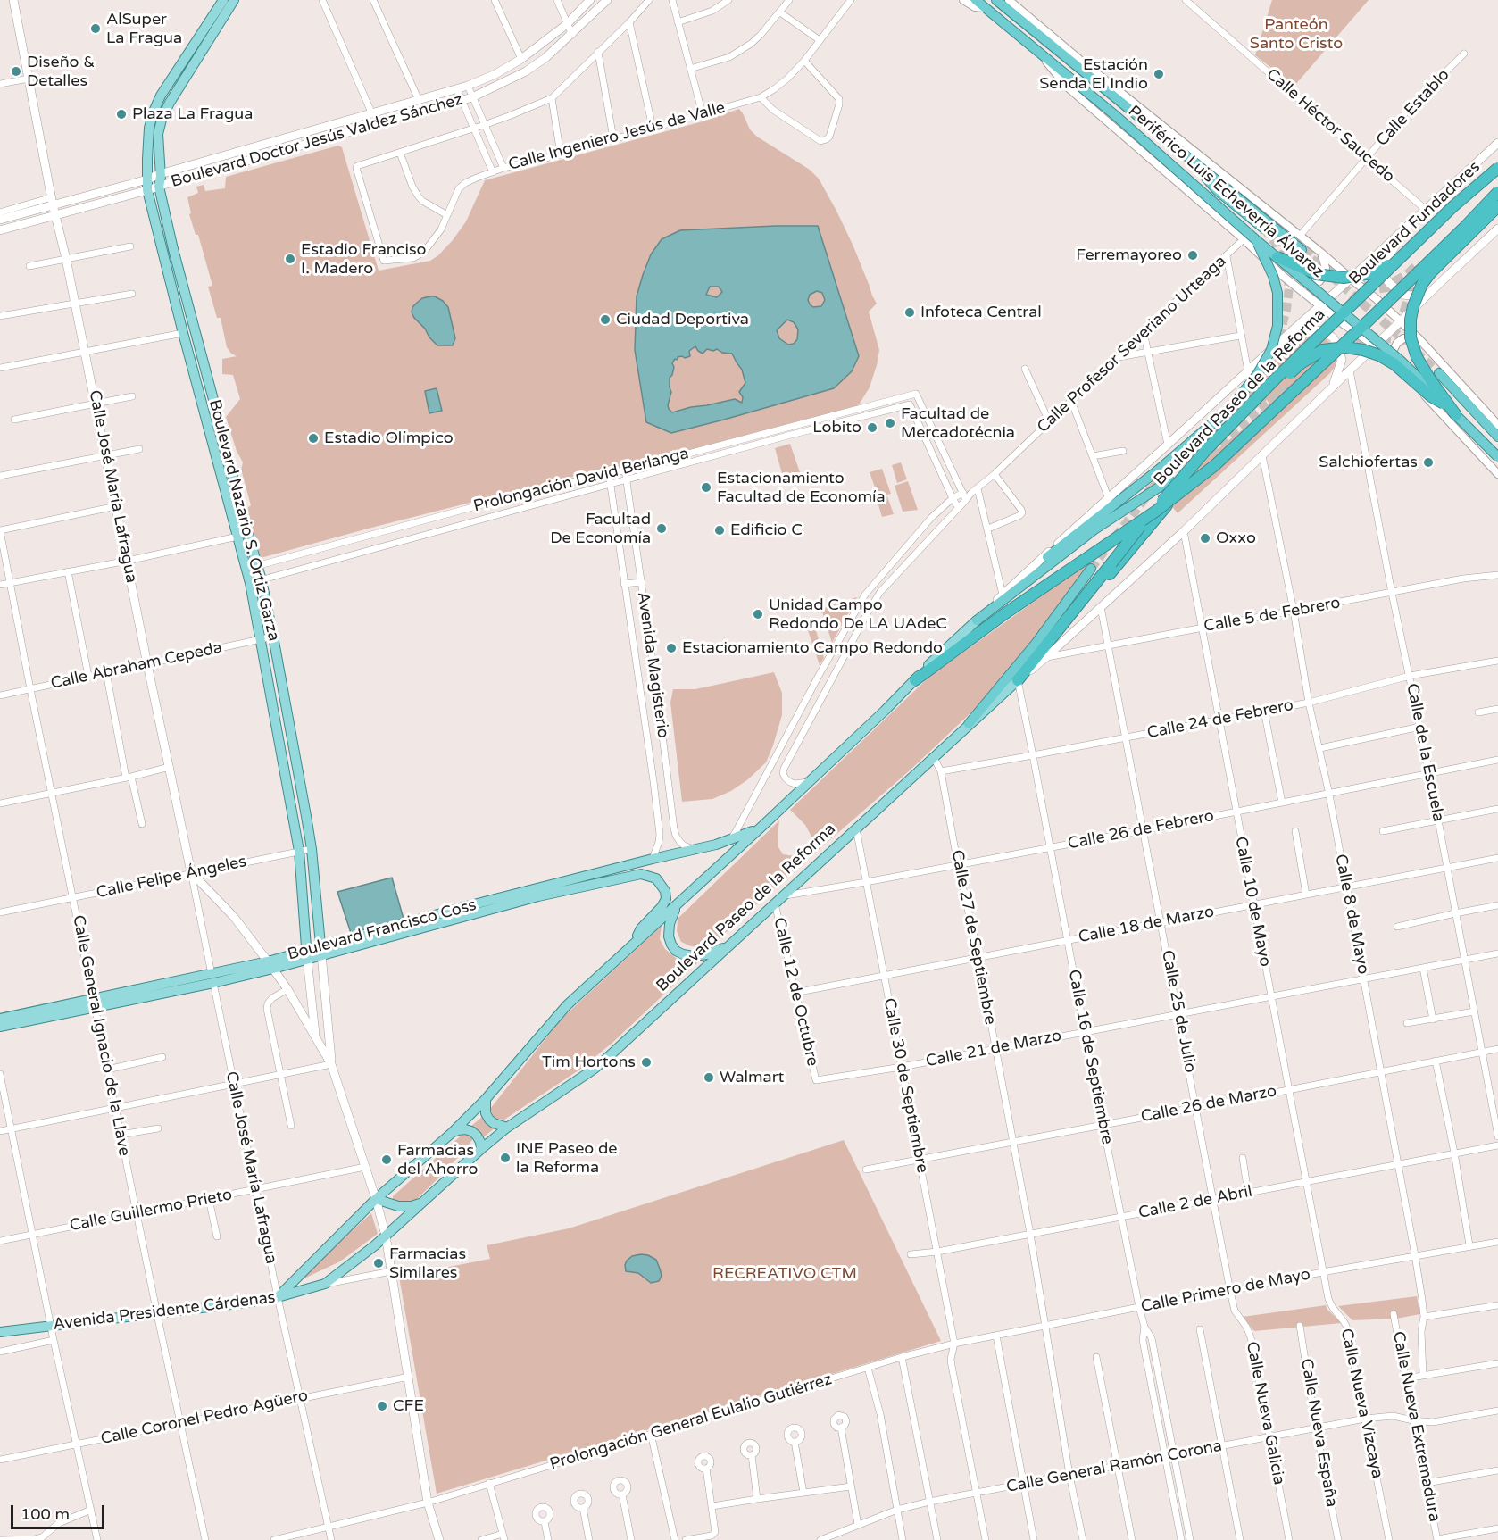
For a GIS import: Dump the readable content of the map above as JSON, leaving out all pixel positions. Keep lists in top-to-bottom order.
{
  "streets": {
    "highway": ["Periférico Luis Echeverría Álvarez", "Boulevard Fundadores", "Boulevard Paseo de la Reforma"],
    "main road": [
      "Boulevard Doctor Jesús Valdez Sánchez",
      "Calle José María Lafragua",
      "Boulevard Nazario S. Ortiz Garza",
      "Boulevard Francisco Coss",
      "Avenida Presidente Cárdenas"
    ],
    "street": [
      "Calle Establo",
      "Calle Héctor Saucedo",
      "Calle Ingeniero Jesús de Valle",
      "Calle Profesor Severiano Urteaga",
      "Prolongación David Berlanga",
      "Calle 5 de Febrero",
      "Avenida Magisterio",
      "Calle Abraham Cepeda",
      "Calle 24 de Febrero",
      "Calle de la Escuela",
      "Calle 26 de Febrero",
      "Calle Felipe Ángeles",
      "Calle 10 de Mayo",
      "Calle 8 de Mayo",
      "Calle 18 de Marzo",
      "Calle 27 de Septiembre",
      "Calle 12 de Octubre",
      "Calle 25 de Julio",
      "Calle General Ignacio de la Llave",
      "Calle 21 de Marzo",
      "Calle 16 de Septiembre",
      "Calle 30 de Septiembre",
      "Calle 26 de Marzo",
      "Calle 2 de Abril",
      "Calle Guillermo Prieto",
      "Calle Primero de Mayo",
      "Calle Nueva Vizcaya",
      "Calle Nueva Galicia",
      "Calle Coronel Pedro Agüero",
      "Prolongación General Eulalio Gutiérrez",
      "Calle Nueva Extremadura",
      "Calle Nueva España",
      "Calle General Ramón Corona"
    ]
  },
  "crossings": [
    ["Calle Establo", "Calle Héctor Saucedo"],
    ["Boulevard Doctor Jesús Valdez Sánchez", "Calle José María Lafragua"],
    ["Boulevard Doctor Jesús Valdez Sánchez", "Boulevard Nazario S. Ortiz Garza"],
    ["Boulevard Fundadores", "Boulevard Paseo de la Reforma"],
    ["Calle Profesor Severiano Urteaga", "Boulevard Paseo de la Reforma"],
    ["Boulevard Paseo de la Reforma", "Calle José María Lafragua"],
    ["Boulevard Paseo de la Reforma", "Calle 26 de Febrero"],
    ["Boulevard Paseo de la Reforma", "Boulevard Francisco Coss"],
    ["Boulevard Paseo de la Reforma", "Calle 27 de Septiembre"],
    ["Boulevard Paseo de la Reforma", "Calle 12 de Octubre"],
    ["Boulevard Paseo de la Reforma", "Calle 16 de Septiembre"],
    ["Boulevard Paseo de la Reforma", "Calle 30 de Septiembre"],
    ["Boulevard Paseo de la Reforma", "Avenida Presidente Cárdenas"],
    ["Prolongación David Berlanga", "Boulevard Nazario S. Ortiz Garza"],
    ["Prolongación David Berlanga", "Avenida Magisterio"],
    ["Calle José María Lafragua", "Calle Abraham Cepeda"],
    ["Calle José María Lafragua", "Calle Felipe Ángeles"],
    ["Calle José María Lafragua", "Boulevard Francisco Coss"],
    ["Calle José María Lafragua", "Calle Guillermo Prieto"],
    ["Calle José María Lafragua", "Avenida Presidente Cárdenas"],
    ["Calle José María Lafragua", "Calle Coronel Pedro Agüero"],
    ["Calle José María Lafragua", "Prolongación General Eulalio Gutiérrez"],
    ["Boulevard Nazario S. Ortiz Garza", "Calle Abraham Cepeda"],
    ["Boulevard Nazario S. Ortiz Garza", "Calle Felipe Ángeles"],
    ["Boulevard Nazario S. Ortiz Garza", "Boulevard Francisco Coss"],
    ["Calle 5 de Febrero", "Calle de la Escuela"],
    ["Calle 5 de Febrero", "Calle 10 de Mayo"],
    ["Calle 5 de Febrero", "Calle 8 de Mayo"],
    ["Calle 5 de Febrero", "Calle 25 de Julio"],
    ["Avenida Magisterio", "Boulevard Francisco Coss"],
    ["Calle Abraham Cepeda", "Calle General Ignacio de la Llave"],
    ["Calle 24 de Febrero", "Calle de la Escuela"],
    ["Calle 24 de Febrero", "Calle 10 de Mayo"],
    ["Calle 24 de Febrero", "Calle 8 de Mayo"],
    ["Calle 24 de Febrero", "Calle 27 de Septiembre"],
    ["Calle 24 de Febrero", "Calle 25 de Julio"],
    ["Calle 24 de Febrero", "Calle 16 de Septiembre"],
    ["Calle de la Escuela", "Calle 26 de Febrero"],
    ["Calle de la Escuela", "Calle 18 de Marzo"],
    ["Calle de la Escuela", "Calle 21 de Marzo"],
    ["Calle de la Escuela", "Calle 26 de Marzo"],
    ["Calle 26 de Febrero", "Calle 10 de Mayo"],
    ["Calle 26 de Febrero", "Calle 8 de Mayo"],
    ["Calle 26 de Febrero", "Calle 27 de Septiembre"],
    ["Calle 26 de Febrero", "Calle 25 de Julio"],
    ["Calle 26 de Febrero", "Calle 16 de Septiembre"],
    ["Calle 26 de Febrero", "Calle 30 de Septiembre"],
    ["Calle Felipe Ángeles", "Calle General Ignacio de la Llave"],
    ["Calle 10 de Mayo", "Calle 18 de Marzo"],
    ["Calle 10 de Mayo", "Calle 21 de Marzo"],
    ["Calle 10 de Mayo", "Calle 26 de Marzo"],
    ["Calle 10 de Mayo", "Calle 2 de Abril"],
    ["Calle 10 de Mayo", "Calle Primero de Mayo"],
    ["Calle 10 de Mayo", "Calle Nueva Vizcaya"],
    ["Calle 8 de Mayo", "Calle 18 de Marzo"],
    ["Calle 8 de Mayo", "Calle 21 de Marzo"],
    ["Calle 8 de Mayo", "Calle 26 de Marzo"],
    ["Calle 8 de Mayo", "Calle 2 de Abril"],
    ["Calle 8 de Mayo", "Calle Primero de Mayo"],
    ["Calle 18 de Marzo", "Calle 27 de Septiembre"],
    ["Calle 18 de Marzo", "Calle 12 de Octubre"],
    ["Calle 18 de Marzo", "Calle 25 de Julio"],
    ["Calle 18 de Marzo", "Calle 16 de Septiembre"],
    ["Calle 18 de Marzo", "Calle 30 de Septiembre"],
    ["Boulevard Francisco Coss", "Calle General Ignacio de la Llave"],
    ["Calle 27 de Septiembre", "Calle 21 de Marzo"],
    ["Calle 27 de Septiembre", "Calle 26 de Marzo"],
    ["Calle 27 de Septiembre", "Calle 2 de Abril"],
    ["Calle 27 de Septiembre", "Calle Primero de Mayo"],
    ["Calle 27 de Septiembre", "Calle General Ramón Corona"],
    ["Calle 12 de Octubre", "Calle 21 de Marzo"],
    ["Calle 25 de Julio", "Calle 21 de Marzo"],
    ["Calle 25 de Julio", "Calle 26 de Marzo"],
    ["Calle 25 de Julio", "Calle 2 de Abril"],
    ["Calle 25 de Julio", "Calle Primero de Mayo"],
    ["Calle 25 de Julio", "Calle Nueva Galicia"],
    ["Calle General Ignacio de la Llave", "Calle Guillermo Prieto"],
    ["Calle General Ignacio de la Llave", "Avenida Presidente Cárdenas"],
    ["Calle General Ignacio de la Llave", "Calle Coronel Pedro Agüero"],
    ["Calle 21 de Marzo", "Calle 16 de Septiembre"],
    ["Calle 21 de Marzo", "Calle 30 de Septiembre"],
    ["Calle 16 de Septiembre", "Calle 26 de Marzo"],
    ["Calle 16 de Septiembre", "Calle 2 de Abril"],
    ["Calle 16 de Septiembre", "Calle Primero de Mayo"],
    ["Calle 30 de Septiembre", "Calle 26 de Marzo"],
    ["Calle 30 de Septiembre", "Calle 2 de Abril"],
    ["Calle 30 de Septiembre", "Calle Primero de Mayo"],
    ["Calle 30 de Septiembre", "Prolongación General Eulalio Gutiérrez"],
    ["Calle 30 de Septiembre", "Calle General Ramón Corona"],
    ["Calle Primero de Mayo", "Calle Nueva Vizcaya"],
    ["Calle Primero de Mayo", "Calle Nueva Galicia"],
    ["Calle Primero de Mayo", "Prolongación General Eulalio Gutiérrez"],
    ["Calle Nueva Vizcaya", "Calle General Ramón Corona"],
    ["Calle Nueva Galicia", "Calle General Ramón Corona"],
    ["Calle Nueva Extremadura", "Calle General Ramón Corona"],
    ["Calle Nueva España", "Calle General Ramón Corona"]
  ],
  "parks": ["Panteón Santo Cristo", "RECREATIVO CTM"],
  "places": [
    "AlSuper La Fragua",
    "Diseño & Detalles",
    "Estación Senda El Indio",
    "Plaza La Fragua",
    "Ferremayoreo",
    "Estadio Franciso I. Madero",
    "Infoteca Central",
    "Ciudad Deportiva",
    "Facultad de Mercadotécnia",
    "Lobito",
    "Estadio Olímpico",
    "Salchiofertas",
    "Estacionamiento Facultad de Economía",
    "Facultad De Economía",
    "Edificio C",
    "Oxxo",
    "Unidad Campo Redondo De LA UAdeC",
    "Estacionamiento Campo Redondo",
    "Tim Hortons",
    "Walmart",
    "INE Paseo de la Reforma",
    "Farmacias del Ahorro",
    "Farmacias Similares",
    "CFE"
  ],
  "scale_bar": "100 m"
}
